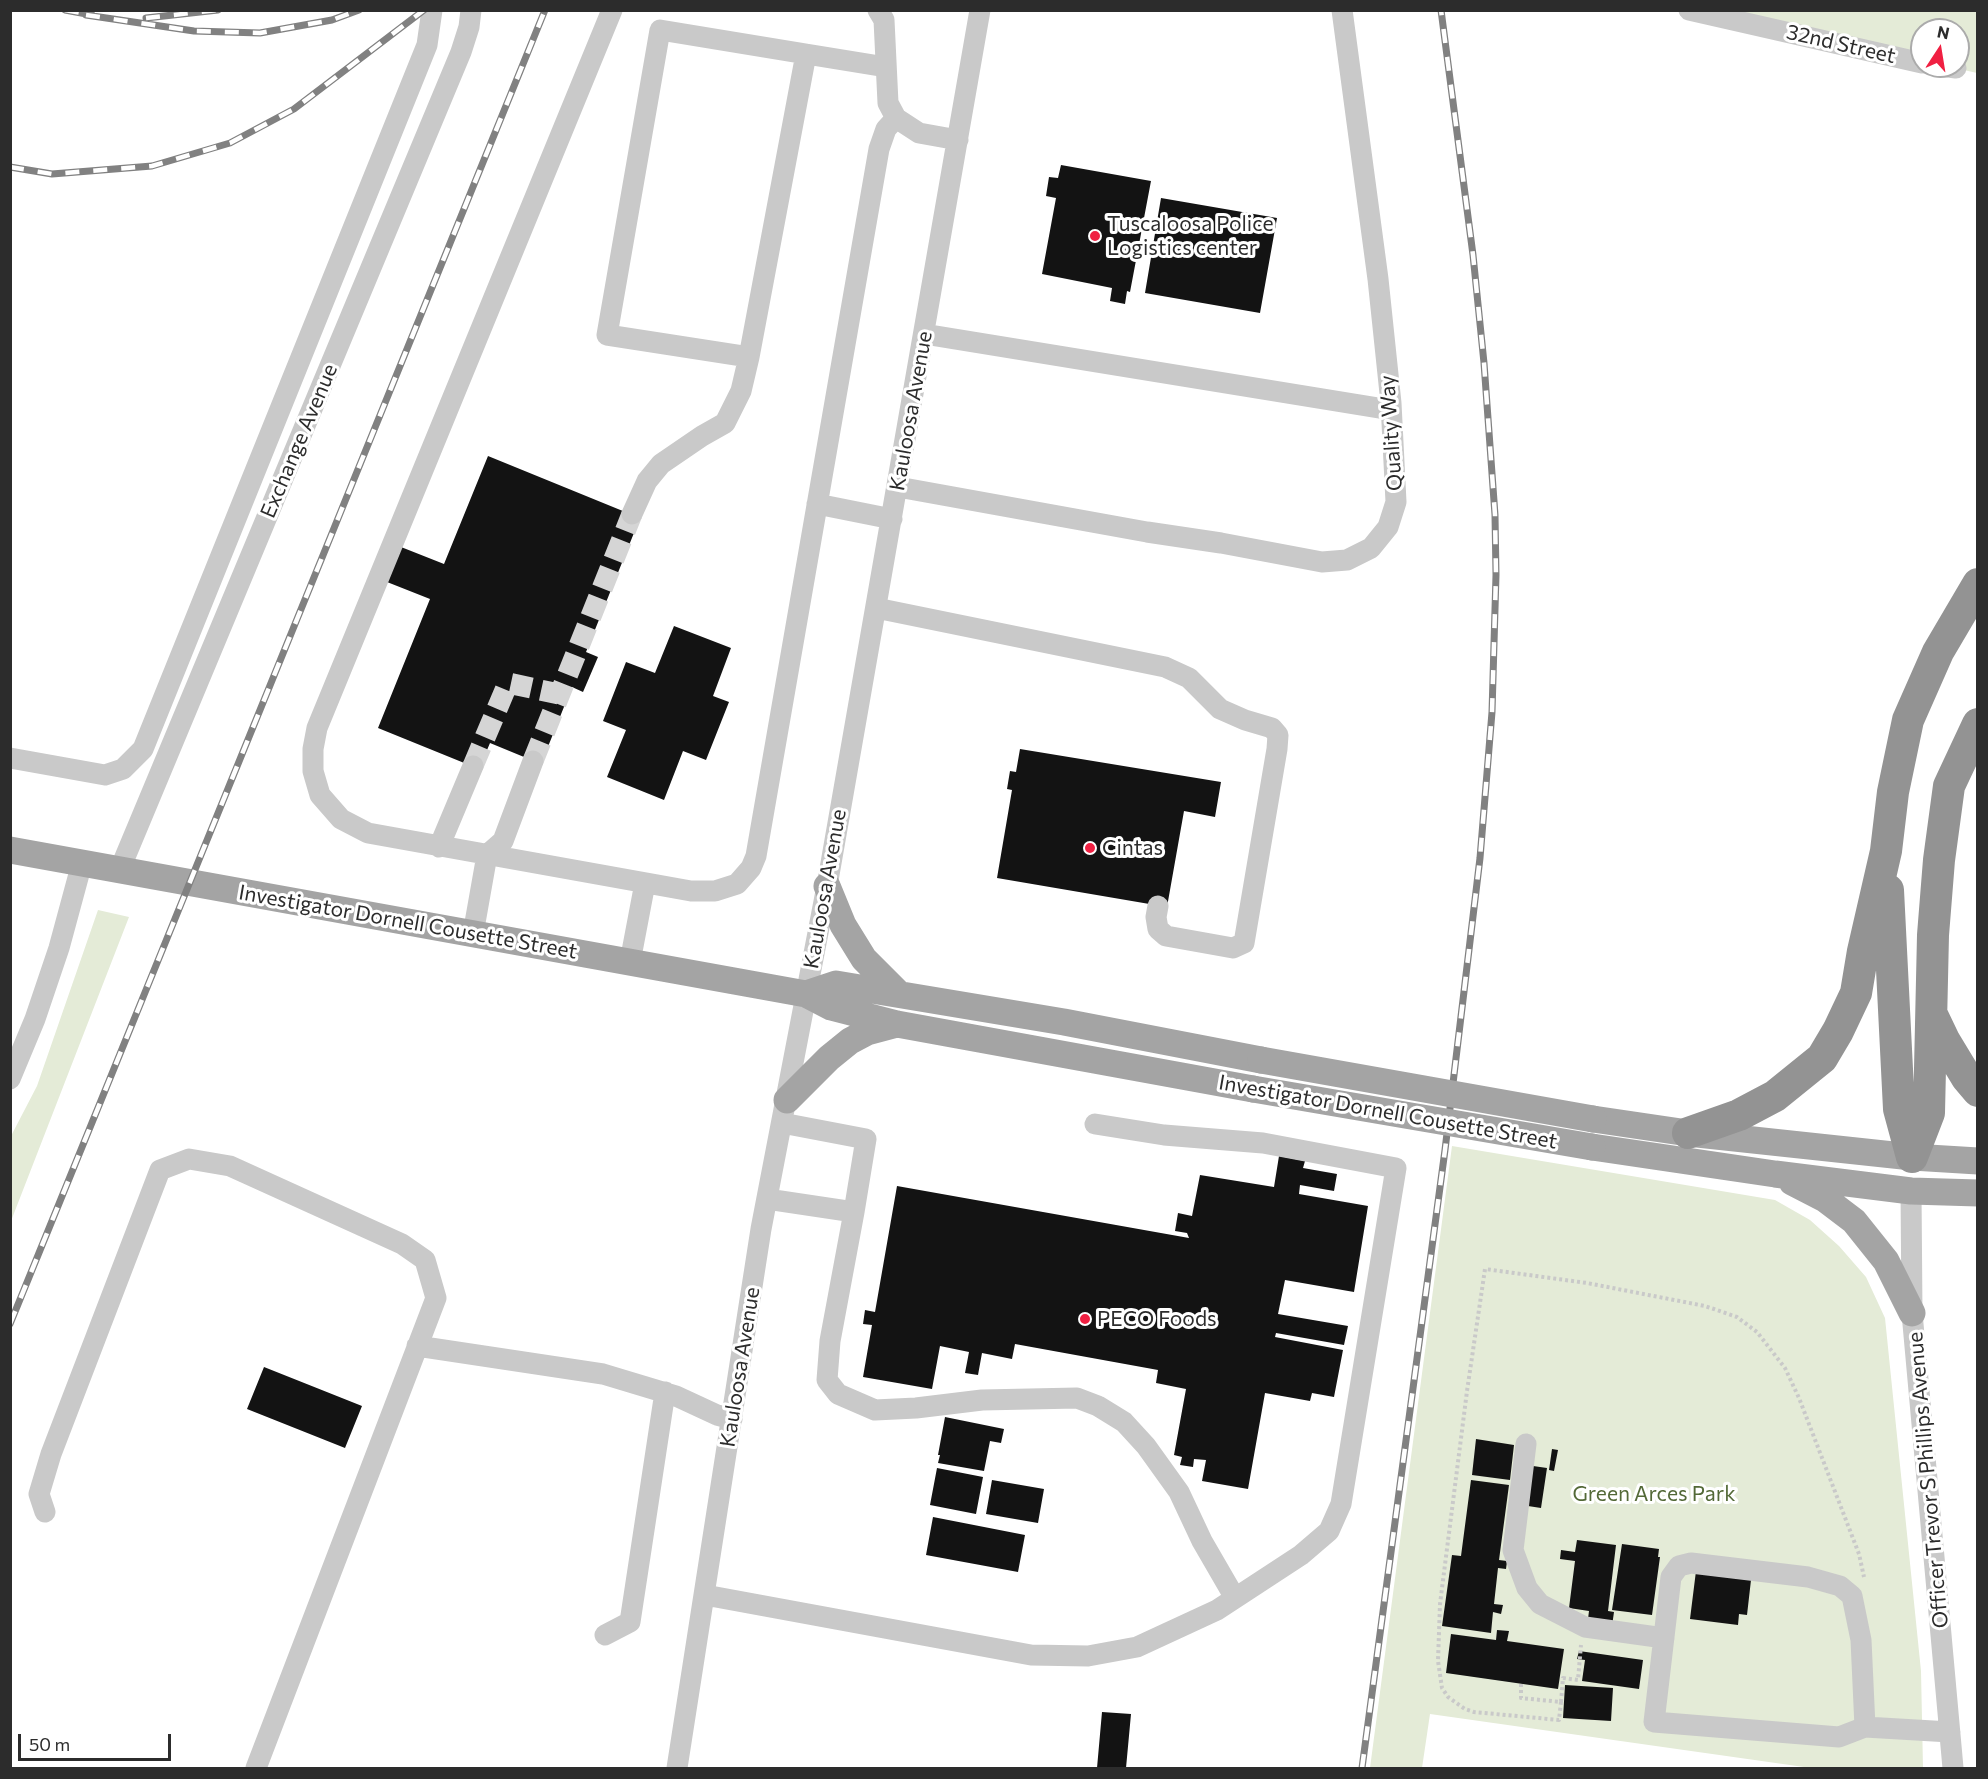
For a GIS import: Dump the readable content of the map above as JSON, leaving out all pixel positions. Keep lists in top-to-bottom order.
{
  "streets": {
    "main road": ["Investigator Dornell Cousette Street"],
    "street": [
      "32nd Street",
      "Kauloosa Avenue",
      "Quality Way",
      "Exchange Avenue",
      "Officer Trevor S Phillips Avenue"
    ]
  },
  "crossings": [
    ["Kauloosa Avenue", "Quality Way"],
    ["Kauloosa Avenue", "Investigator Dornell Cousette Street"],
    ["Exchange Avenue", "Investigator Dornell Cousette Street"],
    ["Investigator Dornell Cousette Street", "Officer Trevor S Phillips Avenue"]
  ],
  "parks": ["Green Arces Park"],
  "places": ["Tuscaloosa Police Logistics center", "Cintas", "PECO Foods"],
  "scale_bar": "50 m",
  "north": "top"
}
